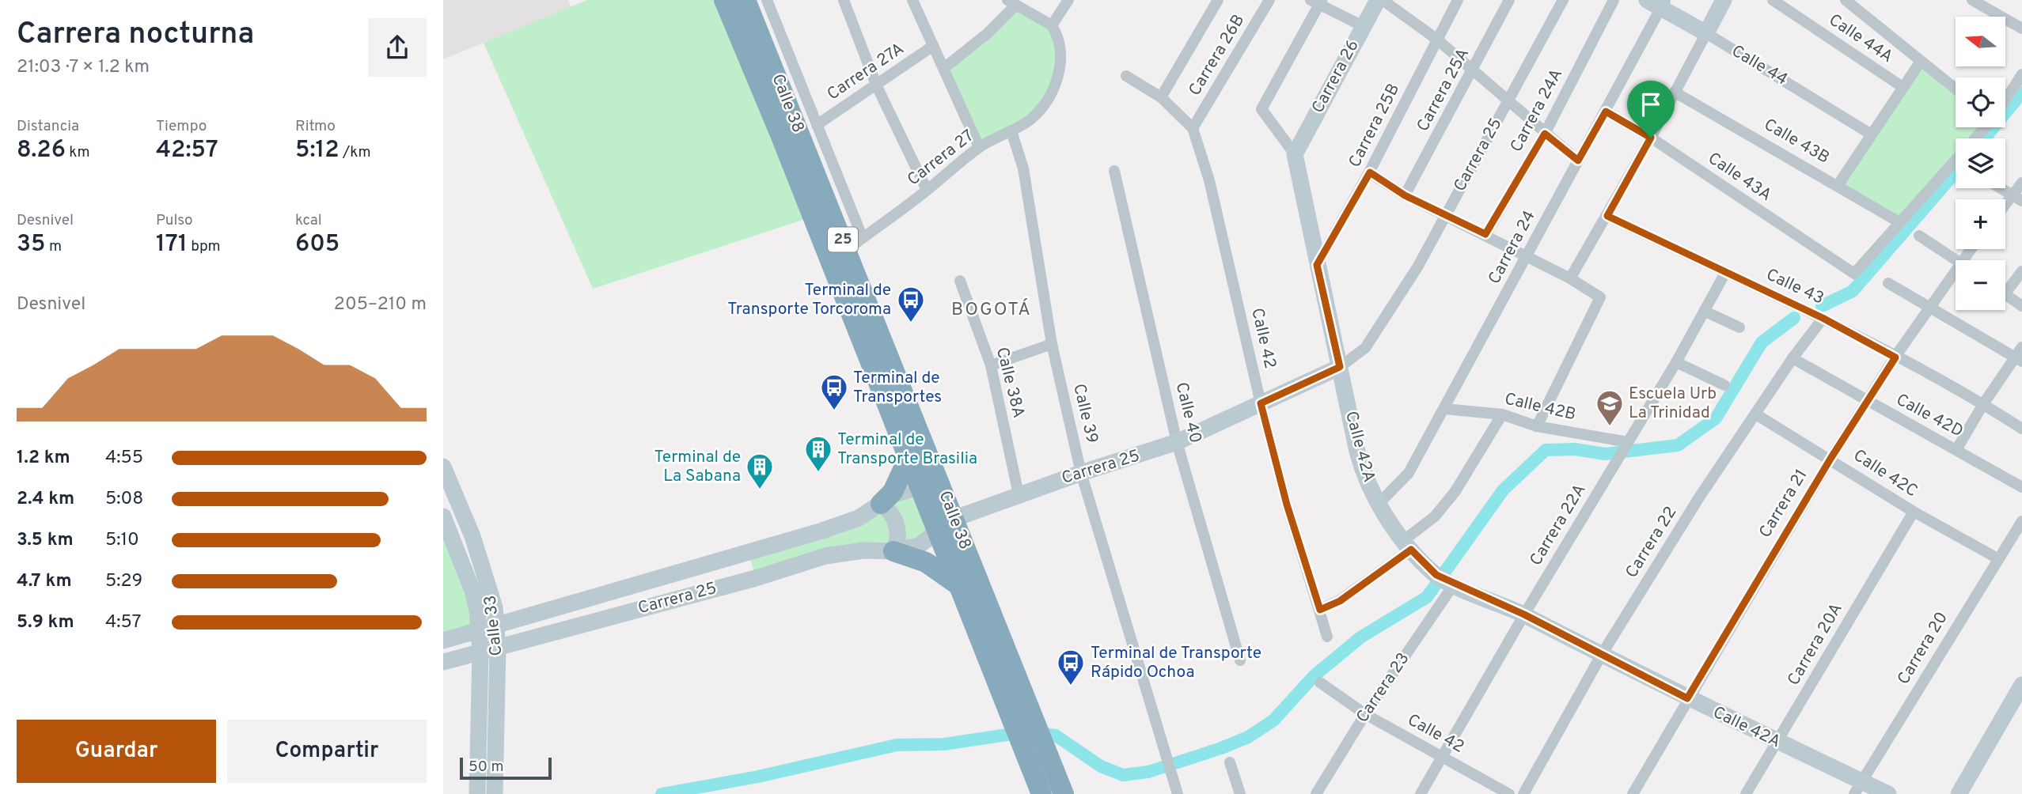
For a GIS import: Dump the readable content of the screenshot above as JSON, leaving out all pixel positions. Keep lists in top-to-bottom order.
{
  "streets": {
    "highway": ["Calle 38", "25"],
    "street": [
      "Calle 44A",
      "Carrera 26B",
      "Calle 44",
      "Carrera 27A",
      "Carrera 26",
      "Carrera 25A",
      "Carrera 24A",
      "Carrera 25B",
      "Calle 43B",
      "Carrera 25",
      "Carrera 27",
      "Calle 43A",
      "Carrera 24",
      "Calle 43",
      "Calle 42",
      "Calle 38A",
      "Calle 42B",
      "Calle 40",
      "Calle 39",
      "Calle 42D",
      "Calle 42A",
      "Calle 42C",
      "Carrera 21",
      "Carrera 22A",
      "Carrera 22",
      "Calle 33",
      "Carrera 20A",
      "Carrera 20",
      "Carrera 23"
    ]
  },
  "crossings": [
    ["Carrera 26B", "Calle 42"],
    ["Calle 44", "Carrera 24"],
    ["Carrera 26", "Calle 42A"],
    ["Calle 38", "Carrera 25"],
    ["Calle 38", "Carrera 27"],
    ["Carrera 25B", "Calle 42A"],
    ["Calle 43B", "Calle 43A"],
    ["Carrera 25", "Calle 42"],
    ["Carrera 25", "Calle 38A"],
    ["Carrera 25", "Calle 40"],
    ["Carrera 25", "Calle 39"],
    ["Carrera 25", "Calle 42A"],
    ["Carrera 25", "Calle 33"],
    ["Carrera 27", "Calle 39"],
    ["Calle 43A", "Carrera 24"],
    ["Carrera 24", "Calle 42B"],
    ["Carrera 24", "Calle 42A"],
    ["Calle 43", "Carrera 21"],
    ["Calle 43", "Carrera 22A"],
    ["Calle 43", "Carrera 22"],
    ["Calle 42", "Carrera 22A"],
    ["Calle 42", "Carrera 23"],
    ["Calle 42B", "Carrera 22A"],
    ["Calle 42D", "Carrera 21"],
    ["Calle 42D", "Carrera 22"],
    ["Calle 42A", "Carrera 21"],
    ["Calle 42A", "Carrera 22A"],
    ["Calle 42A", "Carrera 22"],
    ["Calle 42A", "Carrera 20A"],
    ["Calle 42A", "Carrera 20"],
    ["Calle 42A", "Carrera 23"],
    ["Calle 42C", "Carrera 21"],
    ["Calle 42C", "Carrera 22"],
    ["Calle 42C", "Carrera 20A"],
    ["Calle 42C", "Carrera 20"]
  ],
  "districts": ["BOGOTÁ"],
  "places": {
    "bus stop": ["Terminal de Transporte Torcoroma", "Terminal de Transportes", "Terminal de Transporte Rápido Ochoa"],
    "school or university": ["Escuela Urb La Trinidad"],
    "building": ["Terminal de Transporte Brasilia", "Terminal de La Sabana"]
  },
  "scale_bar": "50 m",
  "north": "left",
  "page": {
    "heading": ["Carrera nocturna", "21:03 · 7 × 1.2 km"],
    "map_buttons": ["+", "−"],
    "stats": [
      ["Distancia", "8.26 km"],
      ["Tiempo", "42:57"],
      ["Ritmo", "5:12 /km"],
      ["Desnivel", "35 m"],
      ["Pulso", "171 bpm"],
      ["kcal", "605"]
    ],
    "chart": ["Desnivel", "205–210 m"],
    "list": [
      {
        "name": "1.2 km",
        "note": "4:55"
      },
      {
        "name": "2.4 km",
        "note": "5:08"
      },
      {
        "name": "3.5 km",
        "note": "5:10"
      },
      {
        "name": "4.7 km",
        "note": "5:29"
      },
      {
        "name": "5.9 km",
        "note": "4:57"
      }
    ],
    "buttons": ["Guardar", "Compartir"],
    "scale": "50 m"
  }
}
